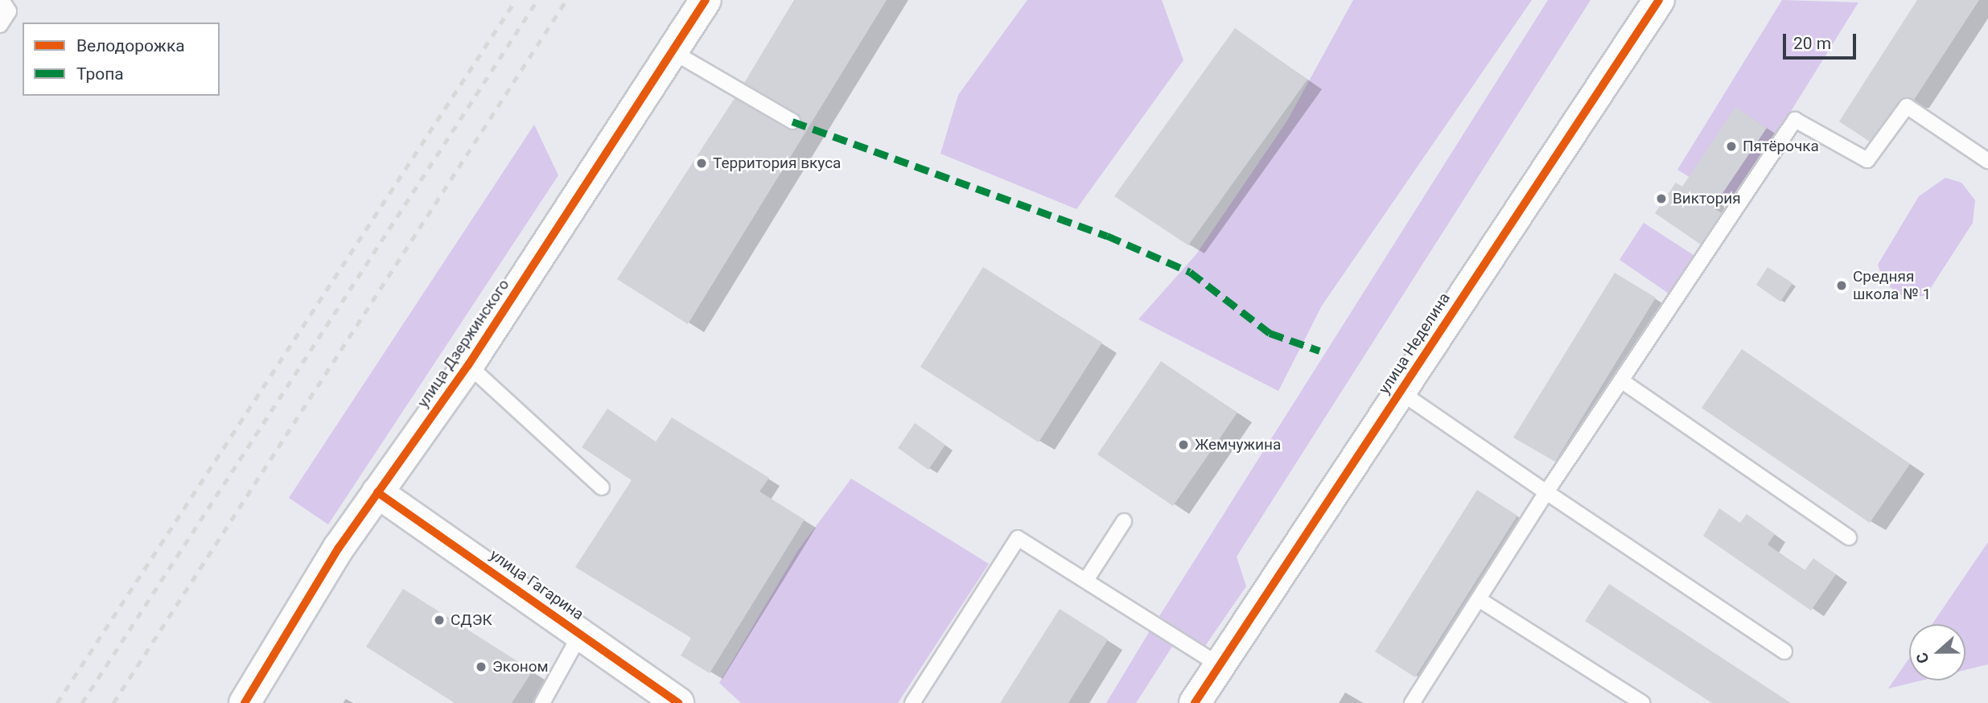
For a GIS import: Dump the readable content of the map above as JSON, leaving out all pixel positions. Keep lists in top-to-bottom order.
{
  "streets": {
    "street": ["улица Дзержинского", "улица Неделина", "улица Гагарина"]
  },
  "crossings": [
    ["улица Дзержинского", "улица Гагарина"]
  ],
  "places": [
    "Пятёрочка",
    "Территория вкуса",
    "Виктория",
    "Средняя школа № 1",
    "Жемчужина",
    "СДЭК",
    "Эконом"
  ],
  "legend": ["Велодорожка", "Тропа"],
  "scale_bar": "20 m",
  "north": "left"
}
